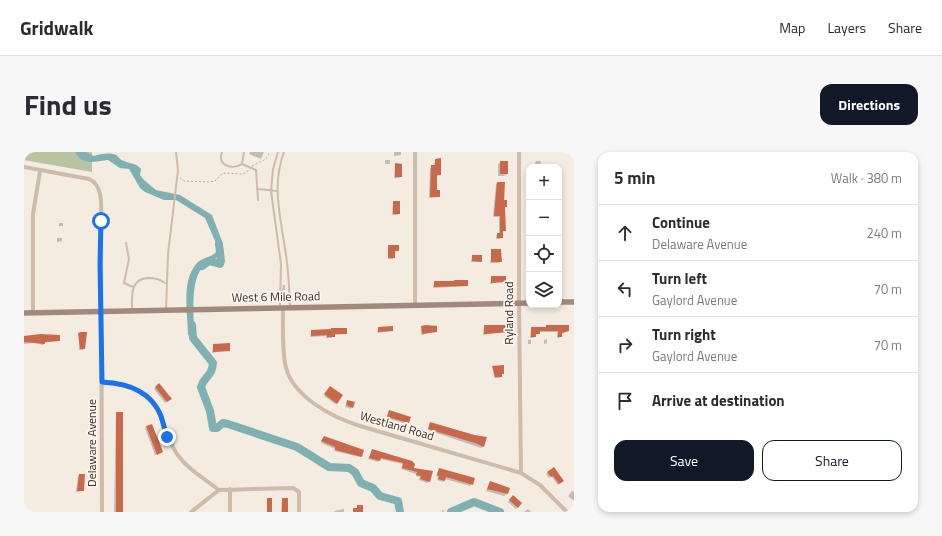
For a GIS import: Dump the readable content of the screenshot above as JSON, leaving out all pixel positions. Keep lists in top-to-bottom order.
{
  "streets": {
    "main road": ["West 6 Mile Road"],
    "street": ["Ryland Road", "Westland Road", "Delaware Avenue"]
  },
  "crossings": [
    ["West 6 Mile Road", "Ryland Road"],
    ["West 6 Mile Road", "Westland Road"],
    ["West 6 Mile Road", "Delaware Avenue"],
    ["Ryland Road", "Westland Road"]
  ],
  "page": {
    "header": "Gridwalk",
    "nav": ["Map", "Layers", "Share"],
    "title": "Find us",
    "buttons": [
      "Directions",
      ["Save", "Share"]
    ],
    "heading": ["5 min", "Walk · 380 m"],
    "map_buttons": ["+", "−"],
    "list": [
      ["Continue", "Delaware Avenue", "240 m"],
      ["Turn left", "Gaylord Avenue", "70 m"],
      ["Turn right", "Gaylord Avenue", "70 m"],
      "Arrive at destination"
    ]
  }
}
